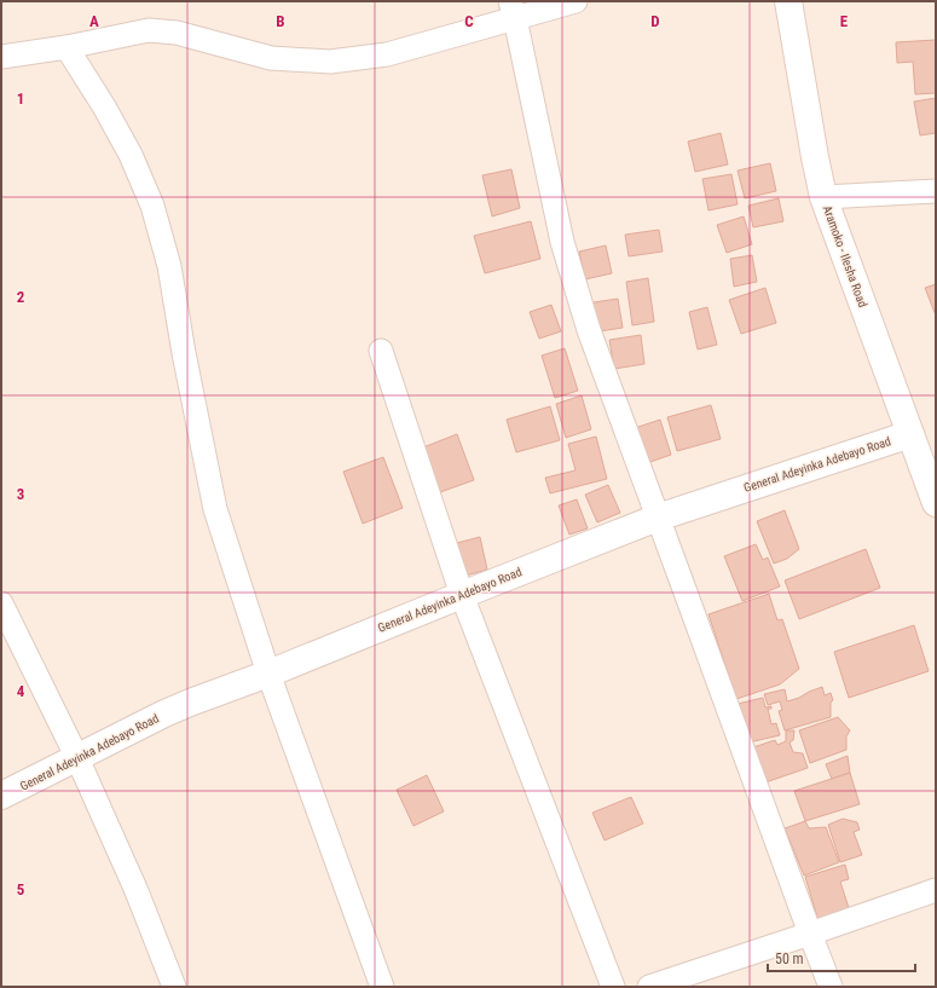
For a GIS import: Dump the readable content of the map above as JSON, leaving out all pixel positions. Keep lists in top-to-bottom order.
{
  "streets": {
    "street": ["Aramoko - Ilesha Road", "General Adeyinka Adebayo Road"]
  },
  "crossings": [
    ["Aramoko - Ilesha Road", "General Adeyinka Adebayo Road"]
  ],
  "scale_bar": "50 m",
  "grid": {
    "columns": [
      "A",
      "B",
      "C",
      "D",
      "E"
    ],
    "rows": [
      "1",
      "2",
      "3",
      "4",
      "5"
    ]
  }
}
